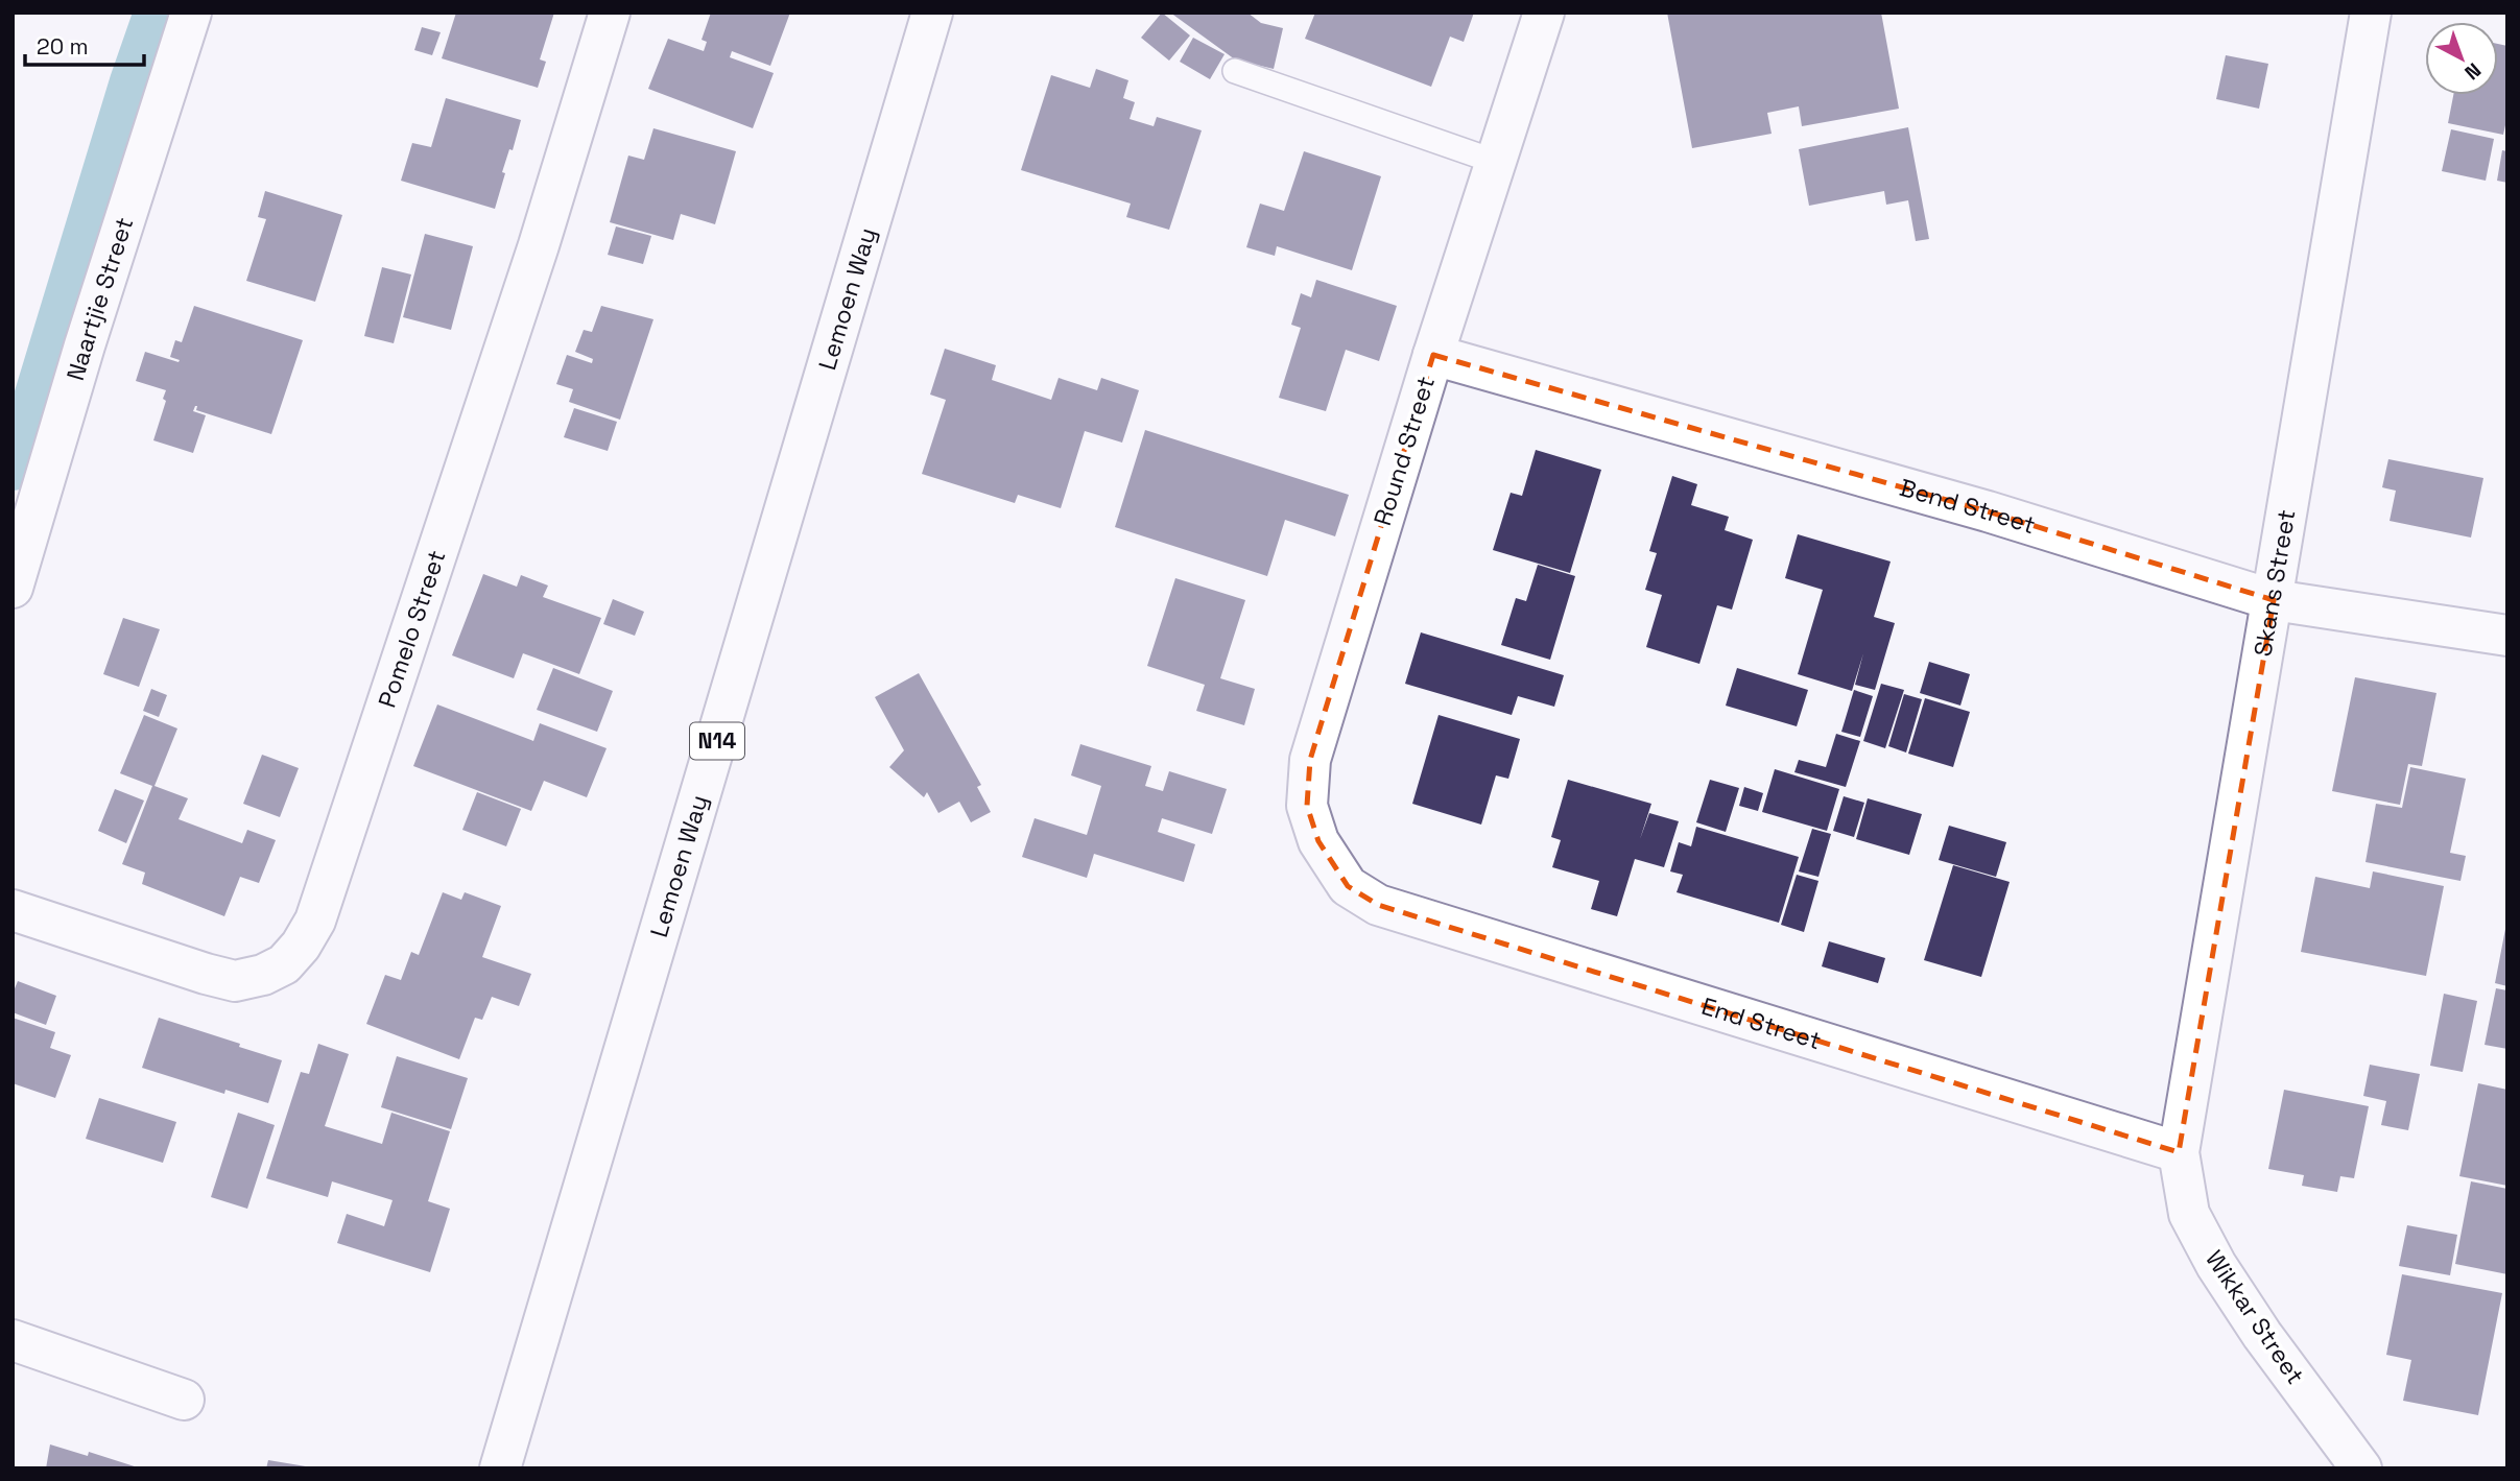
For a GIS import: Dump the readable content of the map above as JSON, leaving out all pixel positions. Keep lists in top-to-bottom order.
{
  "streets": {
    "main road": [
      "Naartjie Street",
      "Lemoen Way",
      "Round Street",
      "Bend Street",
      "Skans Street",
      "Pomelo Street",
      "N14",
      "End Street",
      "Wikkar Street"
    ]
  },
  "crossings": [
    ["Round Street", "Bend Street"],
    ["Round Street", "End Street"],
    ["Bend Street", "Skans Street"],
    ["Skans Street", "End Street"],
    ["Skans Street", "Wikkar Street"],
    ["End Street", "Wikkar Street"]
  ],
  "scale_bar": "20 m",
  "north": "bottom right"
}
